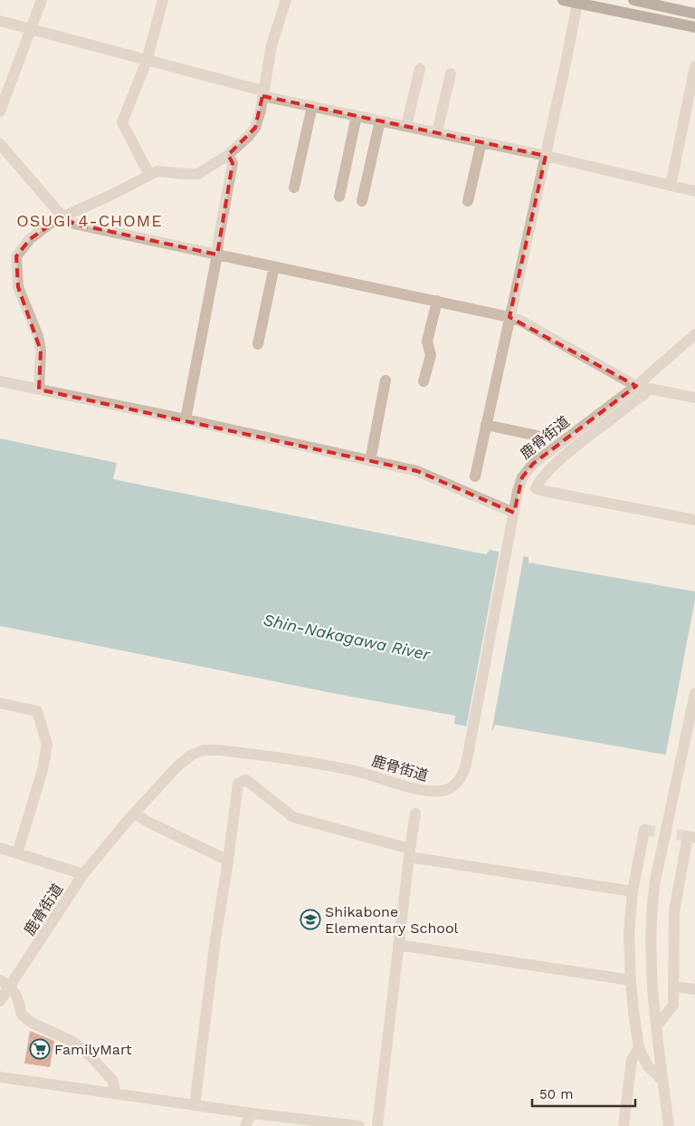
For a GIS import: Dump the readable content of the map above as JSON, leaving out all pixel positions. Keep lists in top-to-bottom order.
{
  "streets": {
    "street": ["鹿骨街道"]
  },
  "districts": ["OSUGI 4-CHOME"],
  "water": ["Shin-Nakagawa River"],
  "places": {
    "school or university": ["Shikabone Elementary School"],
    "supermarket": ["FamilyMart"]
  },
  "scale_bar": "50 m"
}
